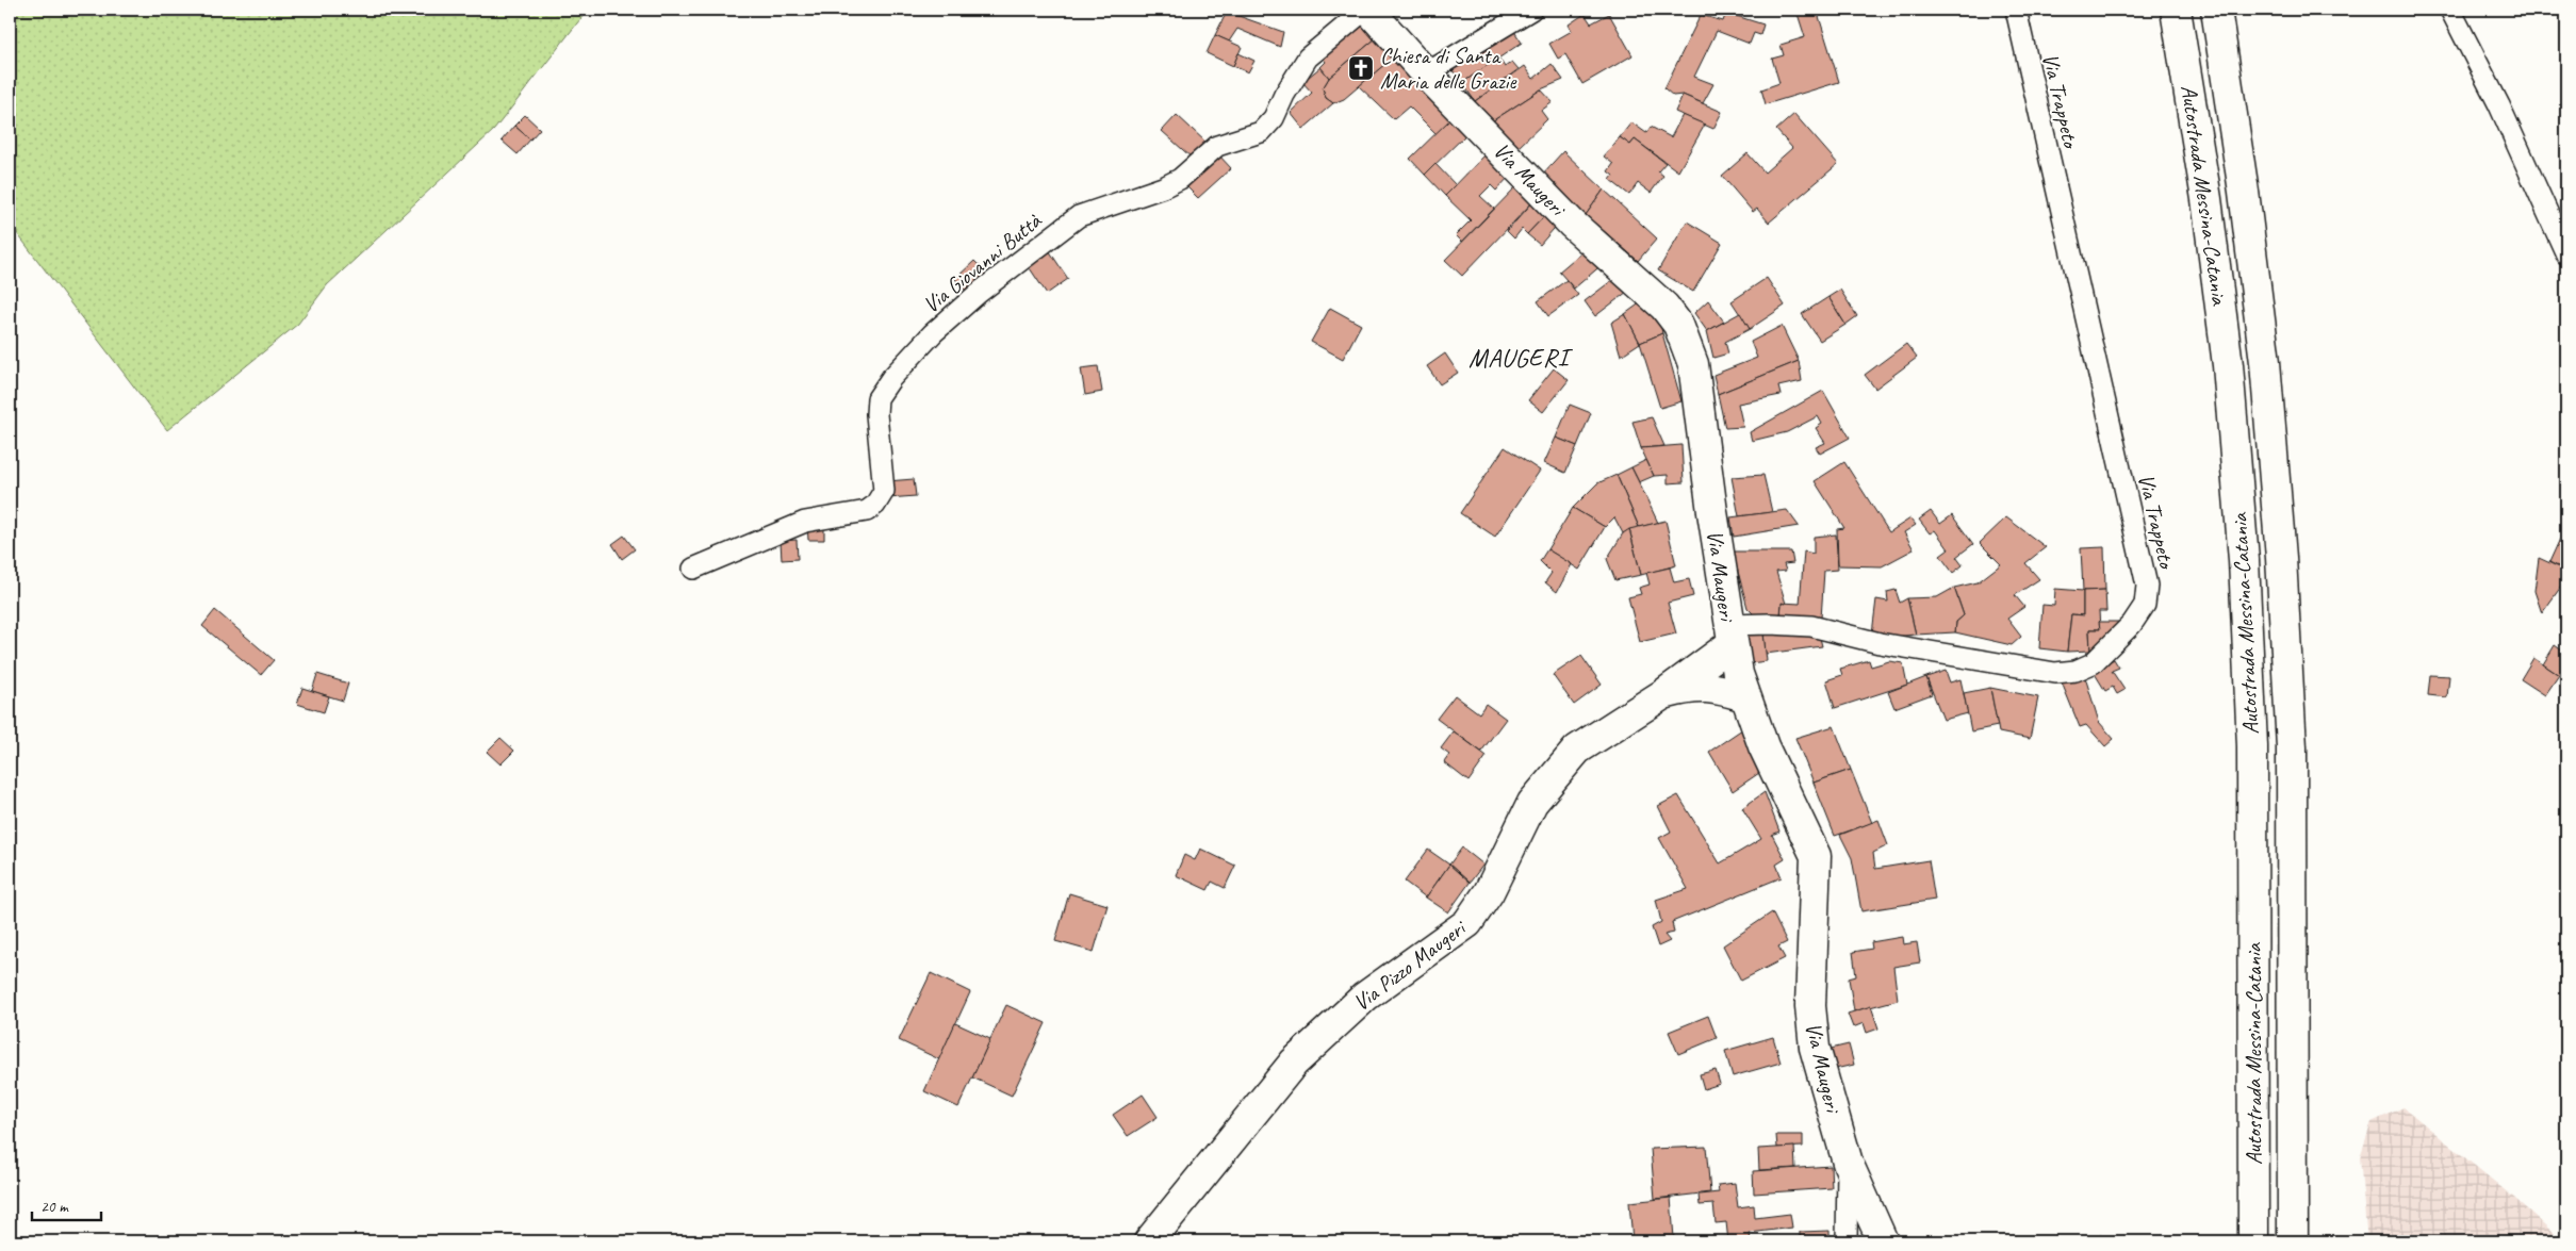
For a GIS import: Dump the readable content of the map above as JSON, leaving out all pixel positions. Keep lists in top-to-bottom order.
{
  "streets": {
    "main road": ["Via Maugeri", "Autostrada Messina-Catania", "Via Pizzo Maugeri"],
    "street": ["Via Trappeto", "Via Giovanni Buttà"]
  },
  "crossings": [
    ["Via Trappeto", "Via Maugeri"],
    ["Via Maugeri", "Via Giovanni Buttà"]
  ],
  "districts": ["MAUGERI"],
  "places": {
    "church": ["Chiesa di Santa Maria delle Grazie"]
  },
  "scale_bar": "20 m"
}
